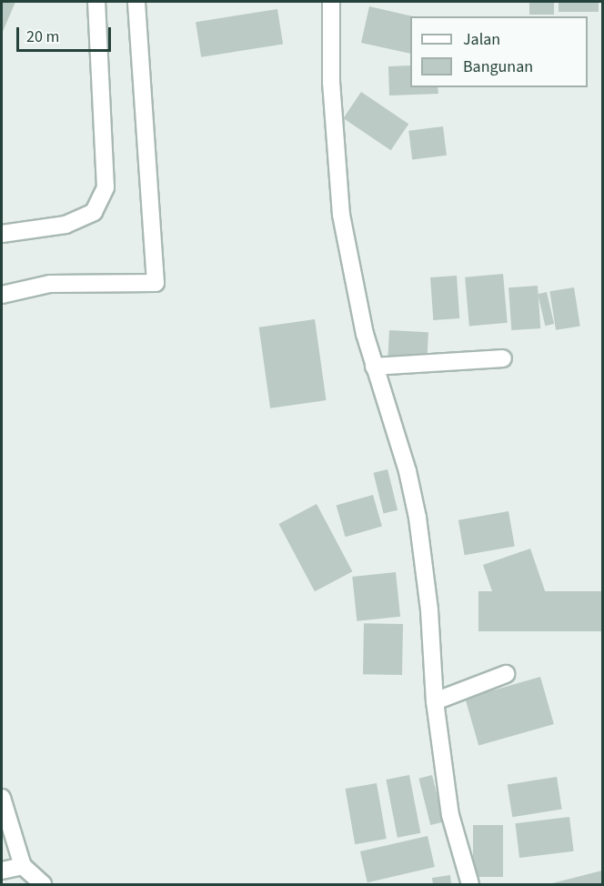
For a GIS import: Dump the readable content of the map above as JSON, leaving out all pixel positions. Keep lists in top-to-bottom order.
{
  "legend": ["Jalan", "Bangunan"],
  "scale_bar": "20 m"
}
